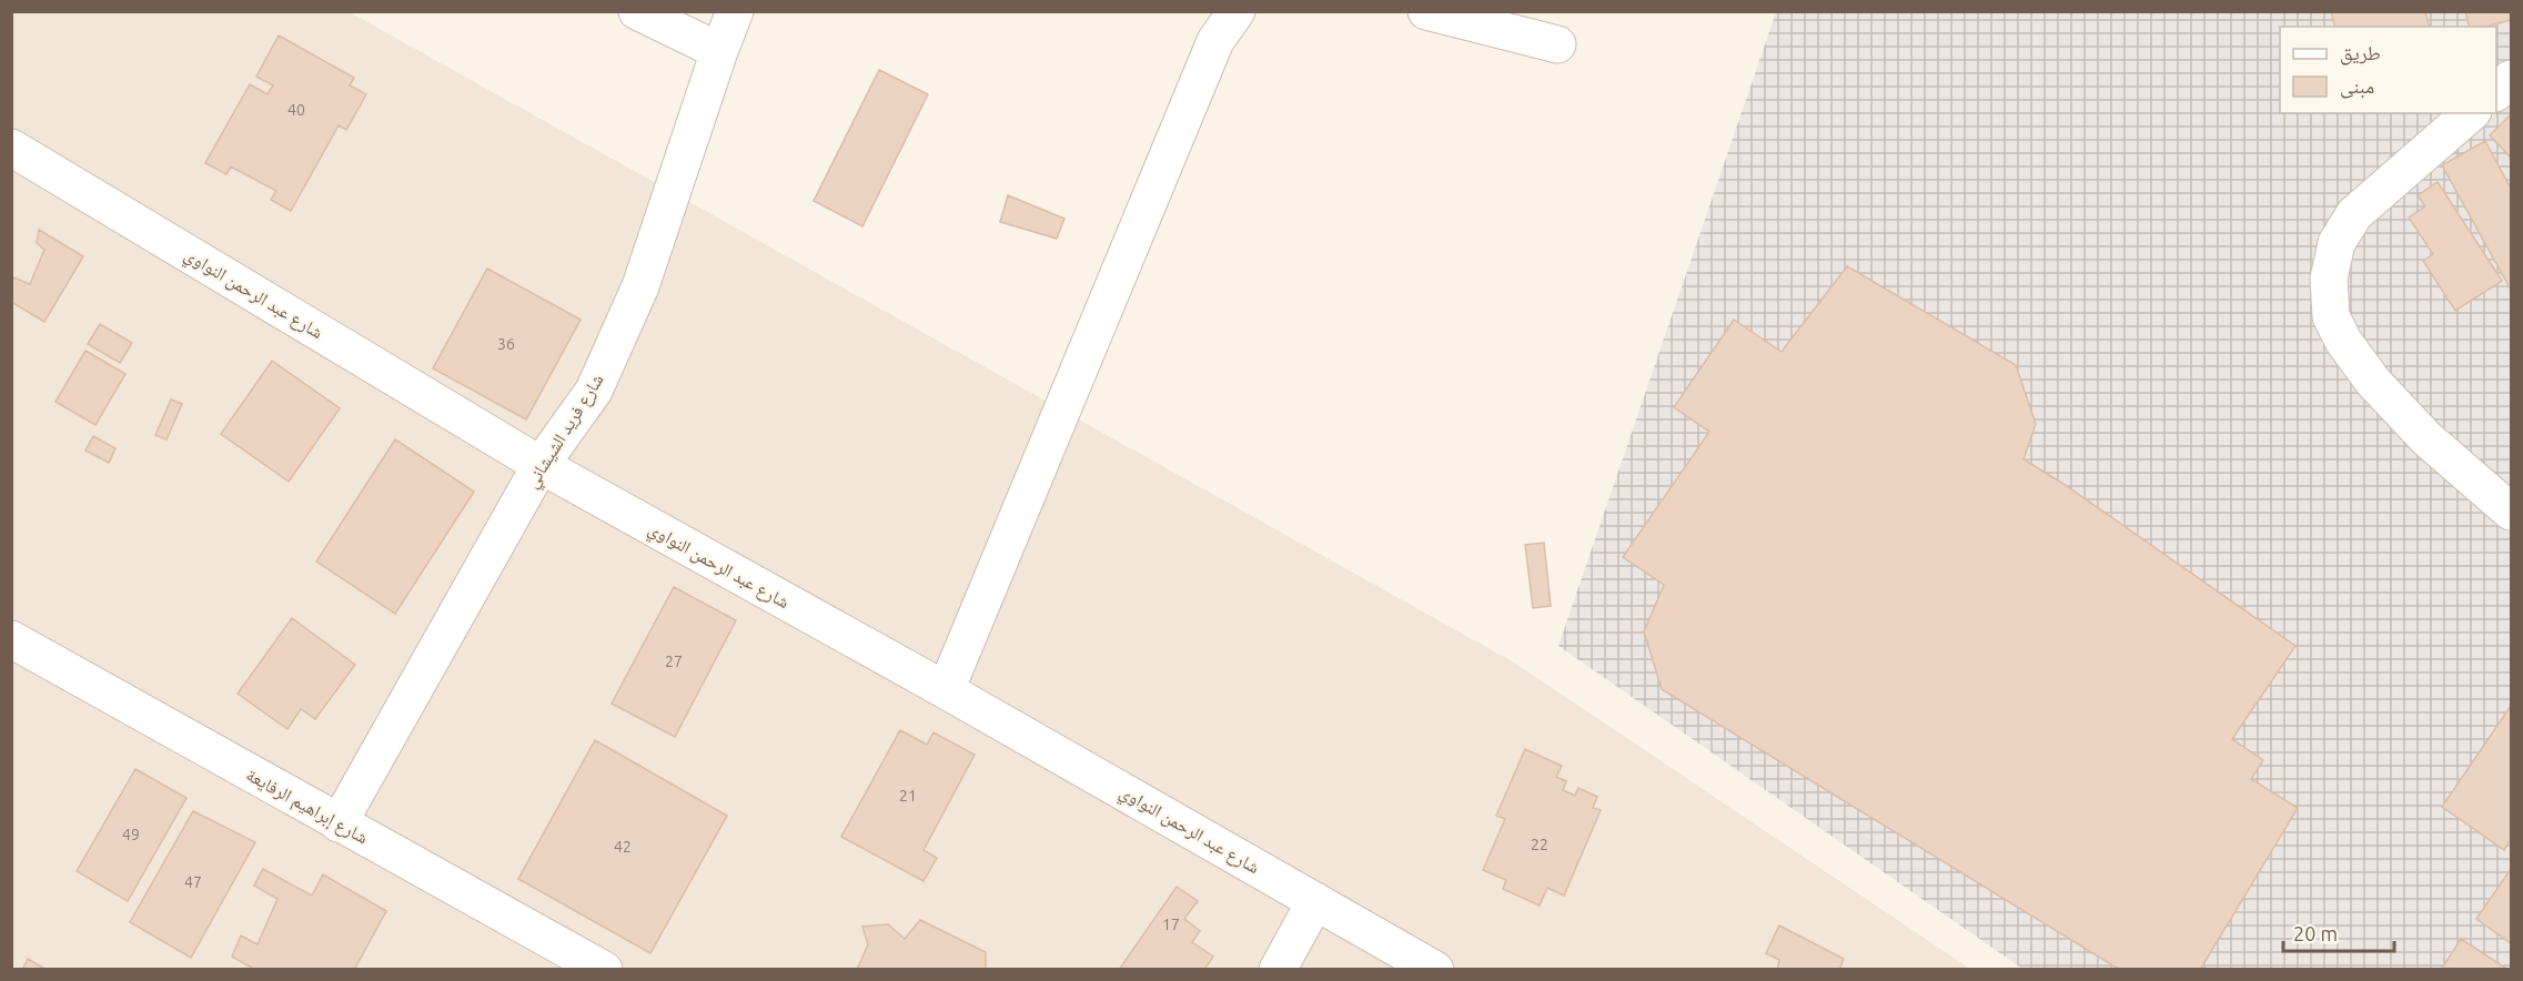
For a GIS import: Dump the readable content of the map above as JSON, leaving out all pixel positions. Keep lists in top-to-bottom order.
{
  "streets": {
    "street": ["شارع عبد الرحمن النواوي", "شارع فريد الشيشاني", "شارع إبراهيم الرفايعة"]
  },
  "crossings": [
    ["شارع عبد الرحمن النواوي", "شارع فريد الشيشاني"],
    ["شارع فريد الشيشاني", "شارع إبراهيم الرفايعة"]
  ],
  "house_numbers": [
    "40",
    "36",
    "27",
    "21",
    "49",
    "22",
    "42",
    "47",
    "17"
  ],
  "legend": ["طريق", "مبنى"],
  "scale_bar": "20 m"
}
